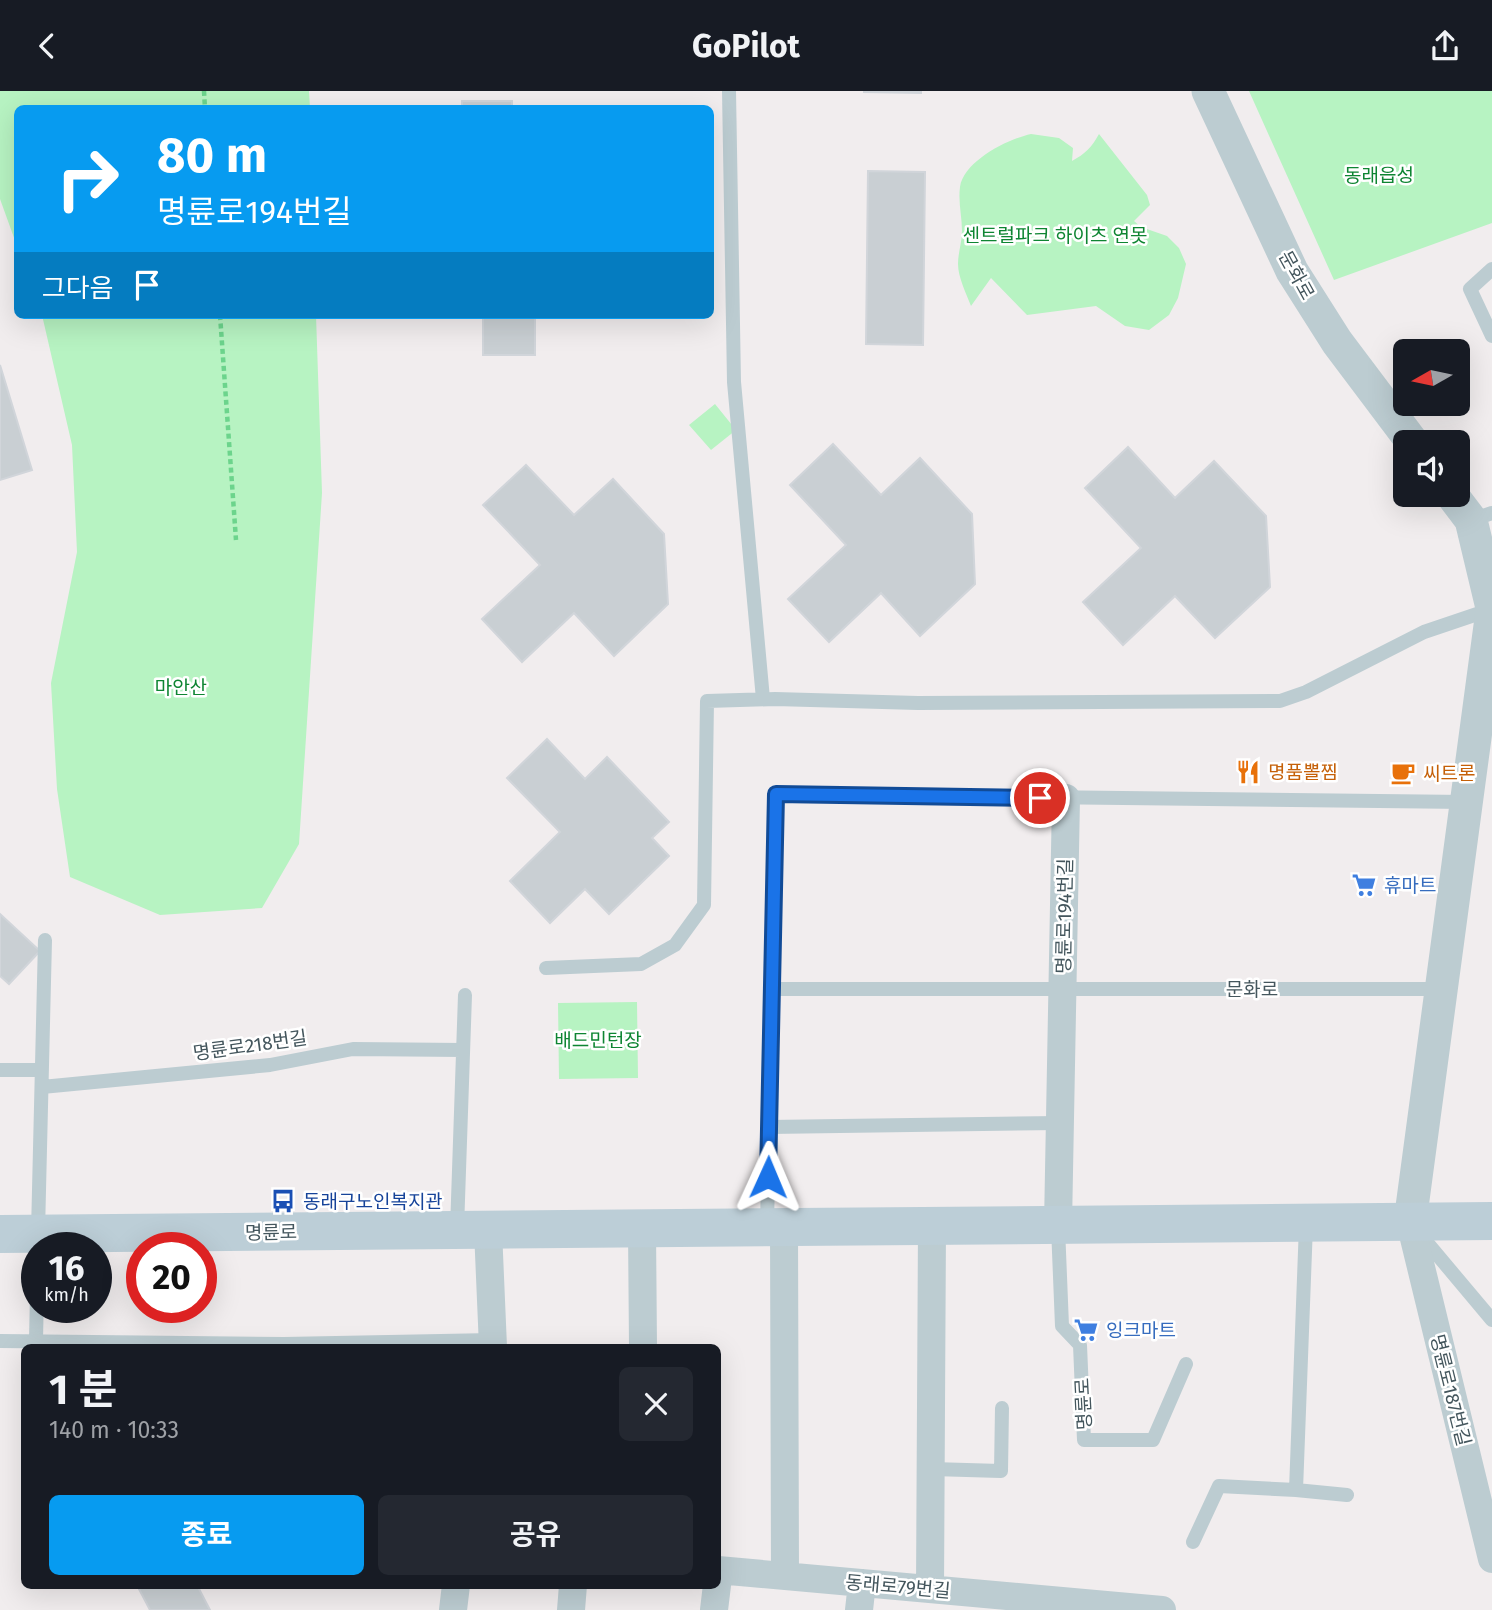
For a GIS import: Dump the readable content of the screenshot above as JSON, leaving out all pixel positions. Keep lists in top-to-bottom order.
{
  "streets": {
    "main road": ["명륜로"],
    "street": [
      "문화로",
      "명륜로194번길",
      "명륜로187번길",
      "동래로79번길"
    ],
    "lane": ["명륜로218번길"]
  },
  "crossings": [
    ["문화로", "명륜로194번길"],
    ["명륜로194번길", "명륜로"],
    ["명륜로", "명륜로187번길"]
  ],
  "parks": [
    "동래읍성",
    "센트럴파크 하이츠 연못",
    "마안산",
    "배드민턴장"
  ],
  "places": {
    "restaurant": ["명품뽈찜"],
    "cafe": ["씨트론"],
    "supermarket": ["휴마트", "잉크마트"],
    "bus stop": ["동래구노인복지관"]
  },
  "north": "left",
  "page": {
    "header": "GoPilot",
    "turn": ["80 m", "명륜로194번길"],
    "then": "그다음",
    "speed": "16 km/h",
    "limit": "20",
    "heading": ["1 분", "140 m · 10:33"],
    "buttons": ["종료", "공유"]
  }
}
